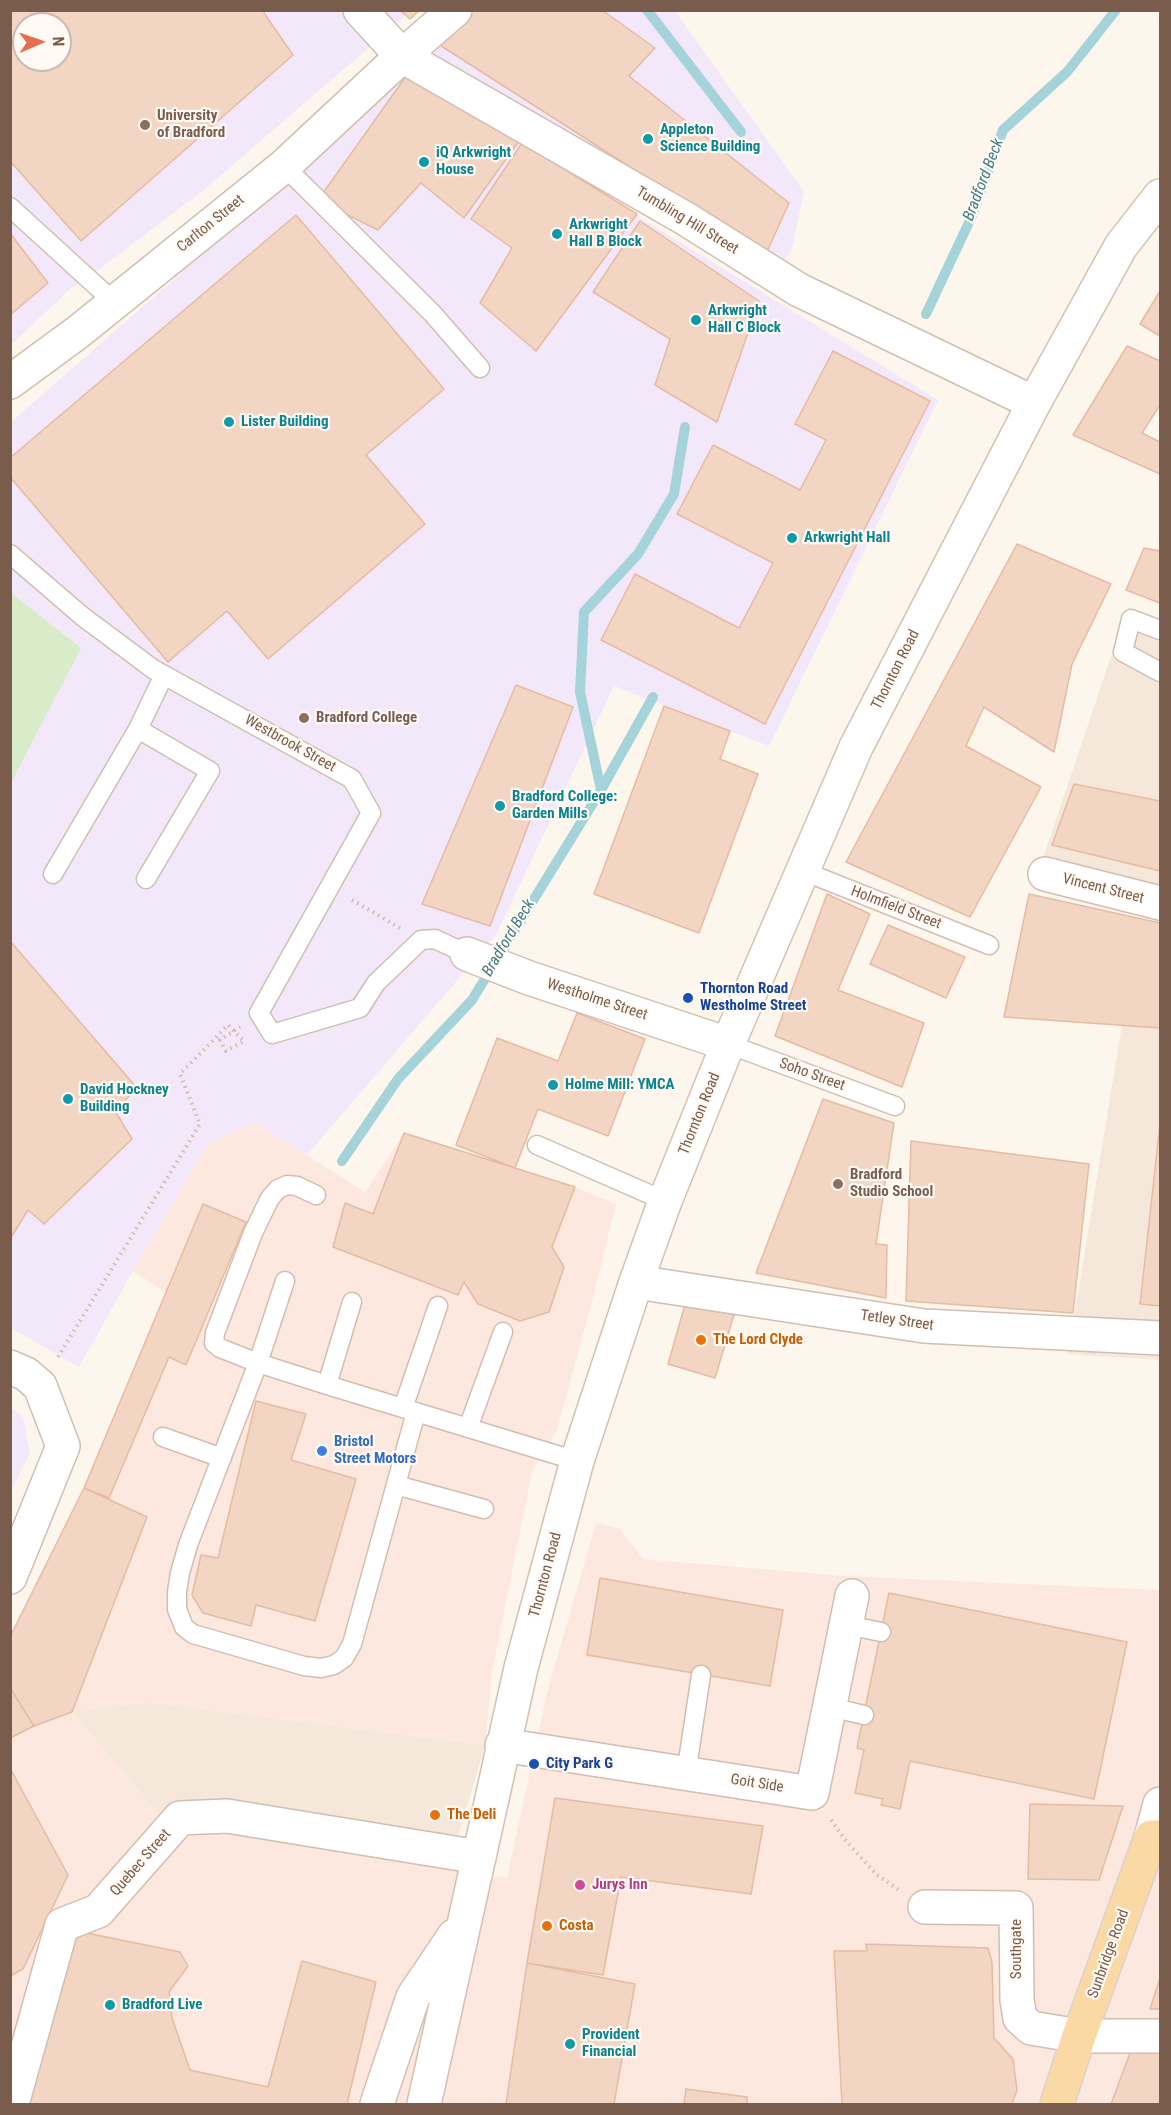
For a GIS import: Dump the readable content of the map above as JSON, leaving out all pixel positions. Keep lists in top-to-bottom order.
{
  "streets": {
    "main road": ["Sunbridge Road"],
    "street": [
      "Tumbling Hill Street",
      "Carlton Street",
      "Thornton Road",
      "Vincent Street",
      "Westholme Street",
      "Tetley Street",
      "Goit Side",
      "Quebec Street",
      "Southgate"
    ],
    "lane": ["Westbrook Street", "Holmfield Street", "Soho Street"]
  },
  "crossings": [
    ["Tumbling Hill Street", "Carlton Street"],
    ["Tumbling Hill Street", "Thornton Road"],
    ["Thornton Road", "Holmfield Street"],
    ["Thornton Road", "Westholme Street"],
    ["Thornton Road", "Soho Street"],
    ["Thornton Road", "Tetley Street"],
    ["Thornton Road", "Goit Side"],
    ["Thornton Road", "Quebec Street"],
    ["Westholme Street", "Soho Street"],
    ["Southgate", "Sunbridge Road"]
  ],
  "water": ["Bradford Beck"],
  "places": [
    "University of Bradford",
    "Appleton Science Building",
    "iQ Arkwright House",
    "Arkwright Hall B Block",
    "Arkwright Hall C Block",
    "Lister Building",
    "Arkwright Hall",
    "Bradford College",
    "Bradford College: Garden Mills",
    "Thornton Road Westholme Street",
    "Holme Mill: YMCA",
    "David Hockney Building",
    "Bradford Studio School",
    "The Lord Clyde",
    "Bristol Street Motors",
    "City Park G",
    "The Deli",
    "Jurys Inn",
    "Costa",
    "Bradford Live",
    "Provident Financial"
  ],
  "north": "right"
}
